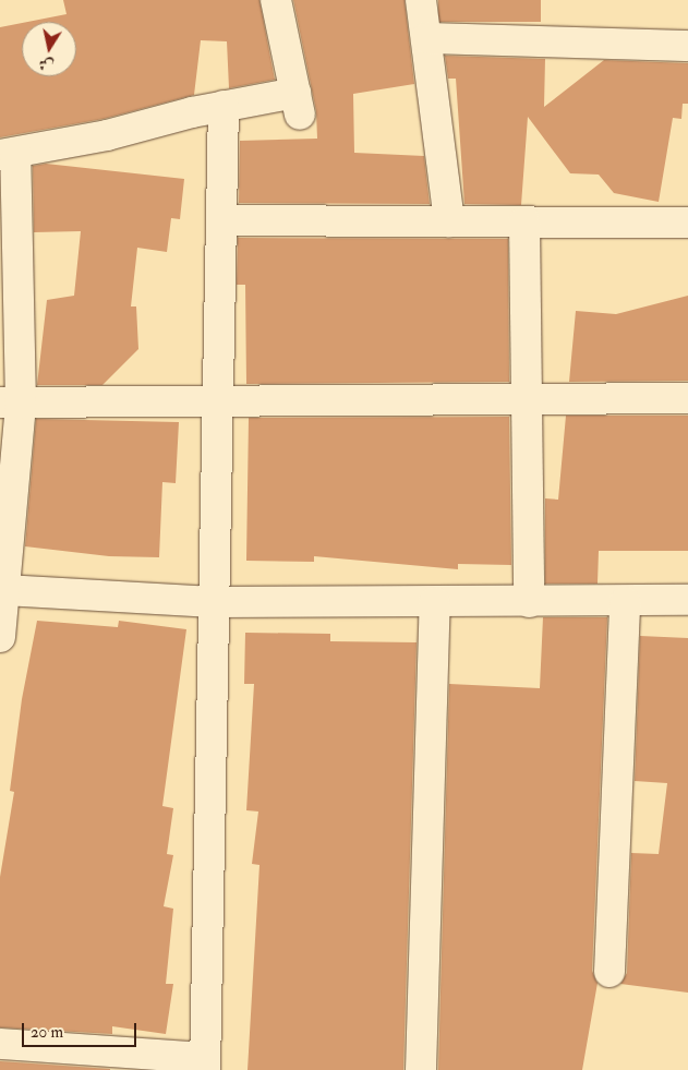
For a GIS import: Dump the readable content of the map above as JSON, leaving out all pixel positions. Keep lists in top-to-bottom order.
{
  "scale_bar": "20 m",
  "north": "bottom"
}
